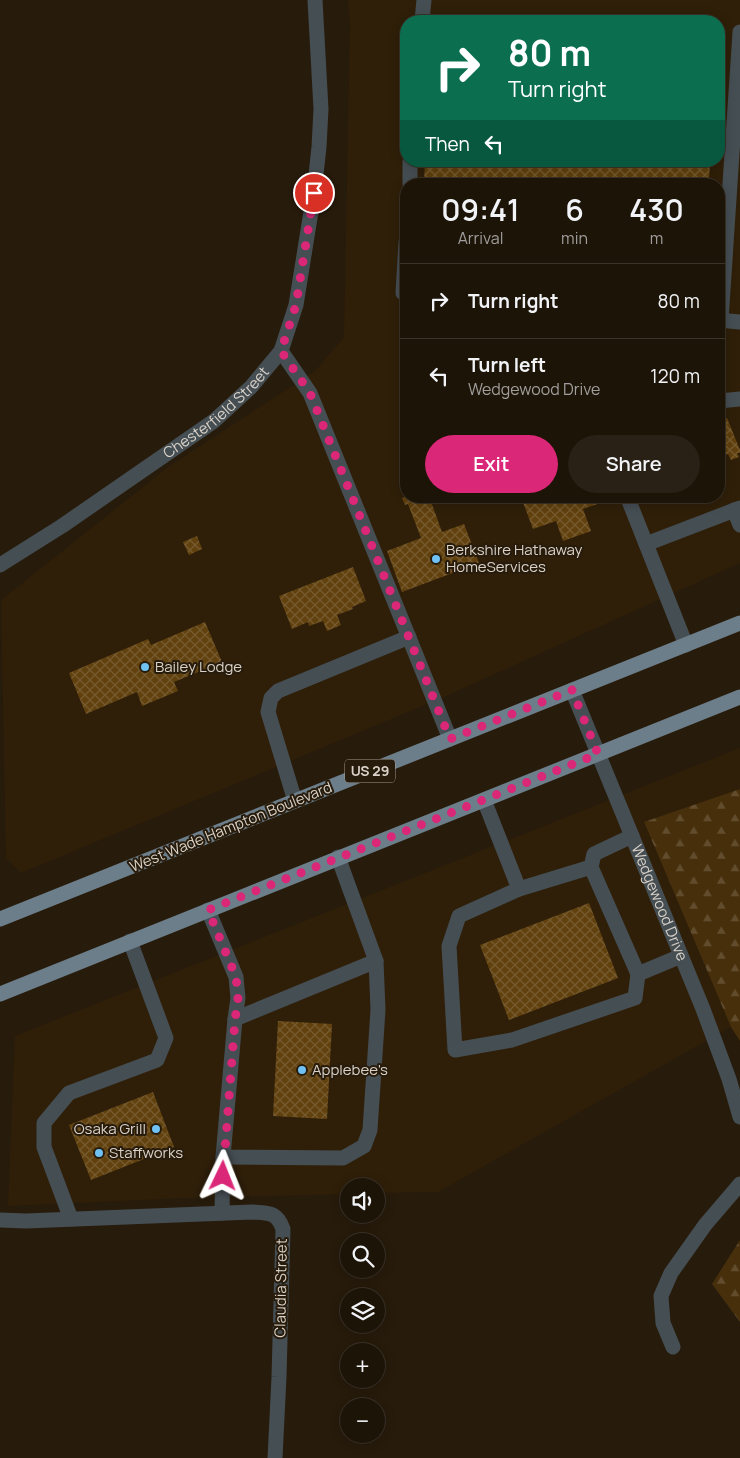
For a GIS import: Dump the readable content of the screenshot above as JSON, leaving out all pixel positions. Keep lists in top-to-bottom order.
{
  "streets": {
    "main road": ["US 29", "West Wade Hampton Boulevard"],
    "street": ["Chesterfield Street", "Wedgewood Drive", "Claudia Street"]
  },
  "crossings": [
    ["West Wade Hampton Boulevard", "Wedgewood Drive"]
  ],
  "places": [
    "Berkshire Hathaway HomeServices",
    "Bailey Lodge",
    "Applebee's",
    "Osaka Grill",
    "Staffworks"
  ],
  "page": {
    "turn": ["80 m", "Turn right"],
    "then": "Then",
    "eta": [
      "09:41",
      "Arrival",
      "6",
      "min",
      "430",
      "m"
    ],
    "list": [
      {
        "name": "Turn right",
        "value": "80 m"
      },
      {
        "name": "Turn left",
        "note": "Wedgewood Drive",
        "value": "120 m"
      }
    ],
    "buttons": ["Exit", "Share"],
    "map_buttons": ["+", "−"]
  }
}
